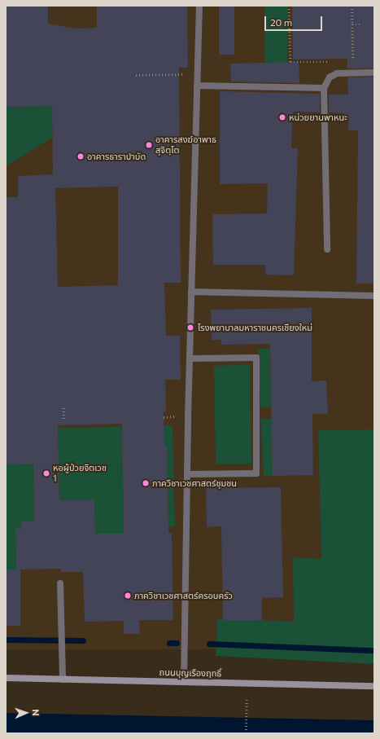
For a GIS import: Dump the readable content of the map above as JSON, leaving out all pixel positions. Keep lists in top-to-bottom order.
{
  "streets": {
    "main road": ["ถนนบุญเรืองฤทธิ์"]
  },
  "places": [
    "หน่วยยานพาหนะ",
    "อาคารสงฆ์อาพาธ สุจิตฺโต",
    "อาคารธาราบำบัด",
    "โรงพยาบาลมหาราชนครเชียงใหม่",
    "หอผู้ป่วยจิตเวช 1",
    "ภาควิชาเวชศาสตร์ชุมชน",
    "ภาควิชาเวชศาสตร์ครอบครัว"
  ],
  "scale_bar": "20 m",
  "north": "right"
}
